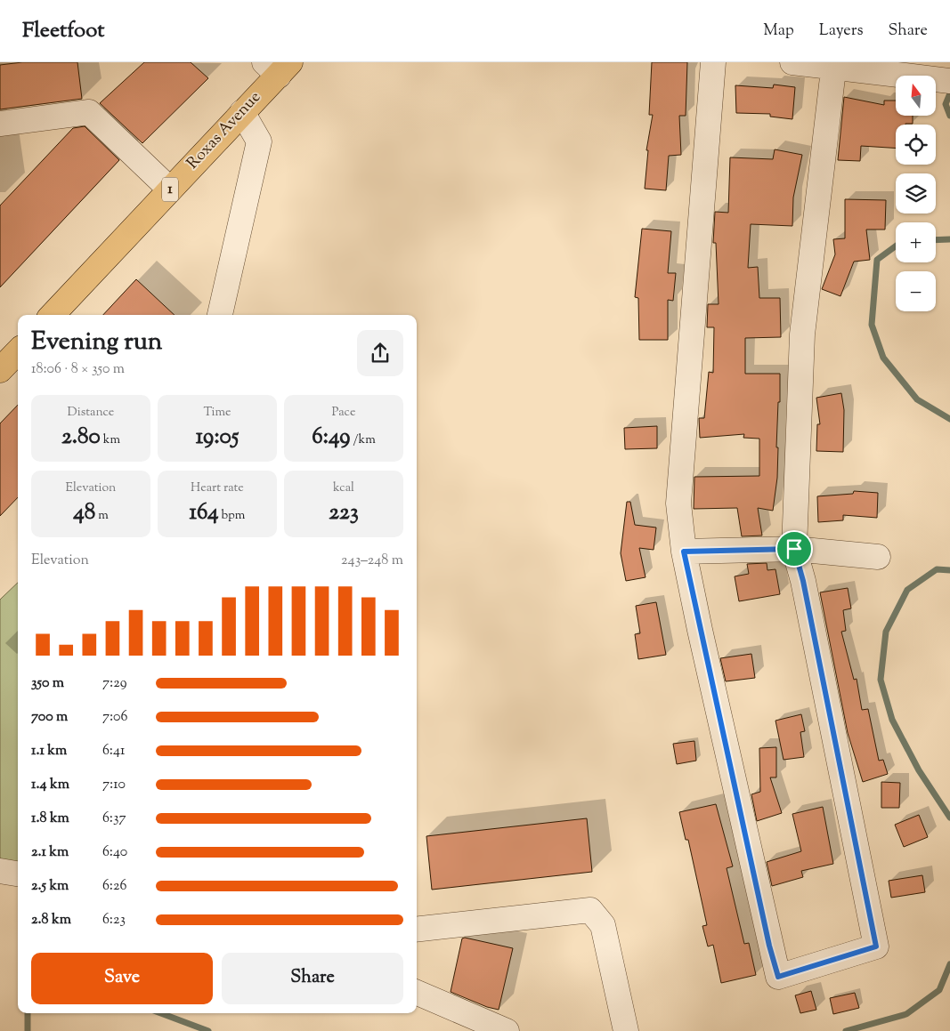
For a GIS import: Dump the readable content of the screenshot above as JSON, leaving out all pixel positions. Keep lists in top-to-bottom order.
{
  "streets": {
    "main road": ["Roxas Avenue", "1"]
  },
  "north": "top",
  "page": {
    "header": "Fleetfoot",
    "nav": ["Map", "Layers", "Share"],
    "map_buttons": ["+", "−"],
    "heading": ["Evening run", "18:06 · 8 × 350 m"],
    "stats": [
      ["Distance", "2.80 km"],
      ["Time", "19:05"],
      ["Pace", "6:49 /km"],
      ["Elevation", "48 m"],
      ["Heart rate", "164 bpm"],
      ["kcal", "223"]
    ],
    "chart": ["Elevation", "243–248 m"],
    "list": [
      {
        "name": "350 m",
        "note": "7:29"
      },
      {
        "name": "700 m",
        "note": "7:06"
      },
      {
        "name": "1.1 km",
        "note": "6:41"
      },
      {
        "name": "1.4 km",
        "note": "7:10"
      },
      {
        "name": "1.8 km",
        "note": "6:37"
      },
      {
        "name": "2.1 km",
        "note": "6:40"
      },
      {
        "name": "2.5 km",
        "note": "6:26"
      },
      {
        "name": "2.8 km",
        "note": "6:23"
      }
    ],
    "buttons": ["Save", "Share"]
  }
}
